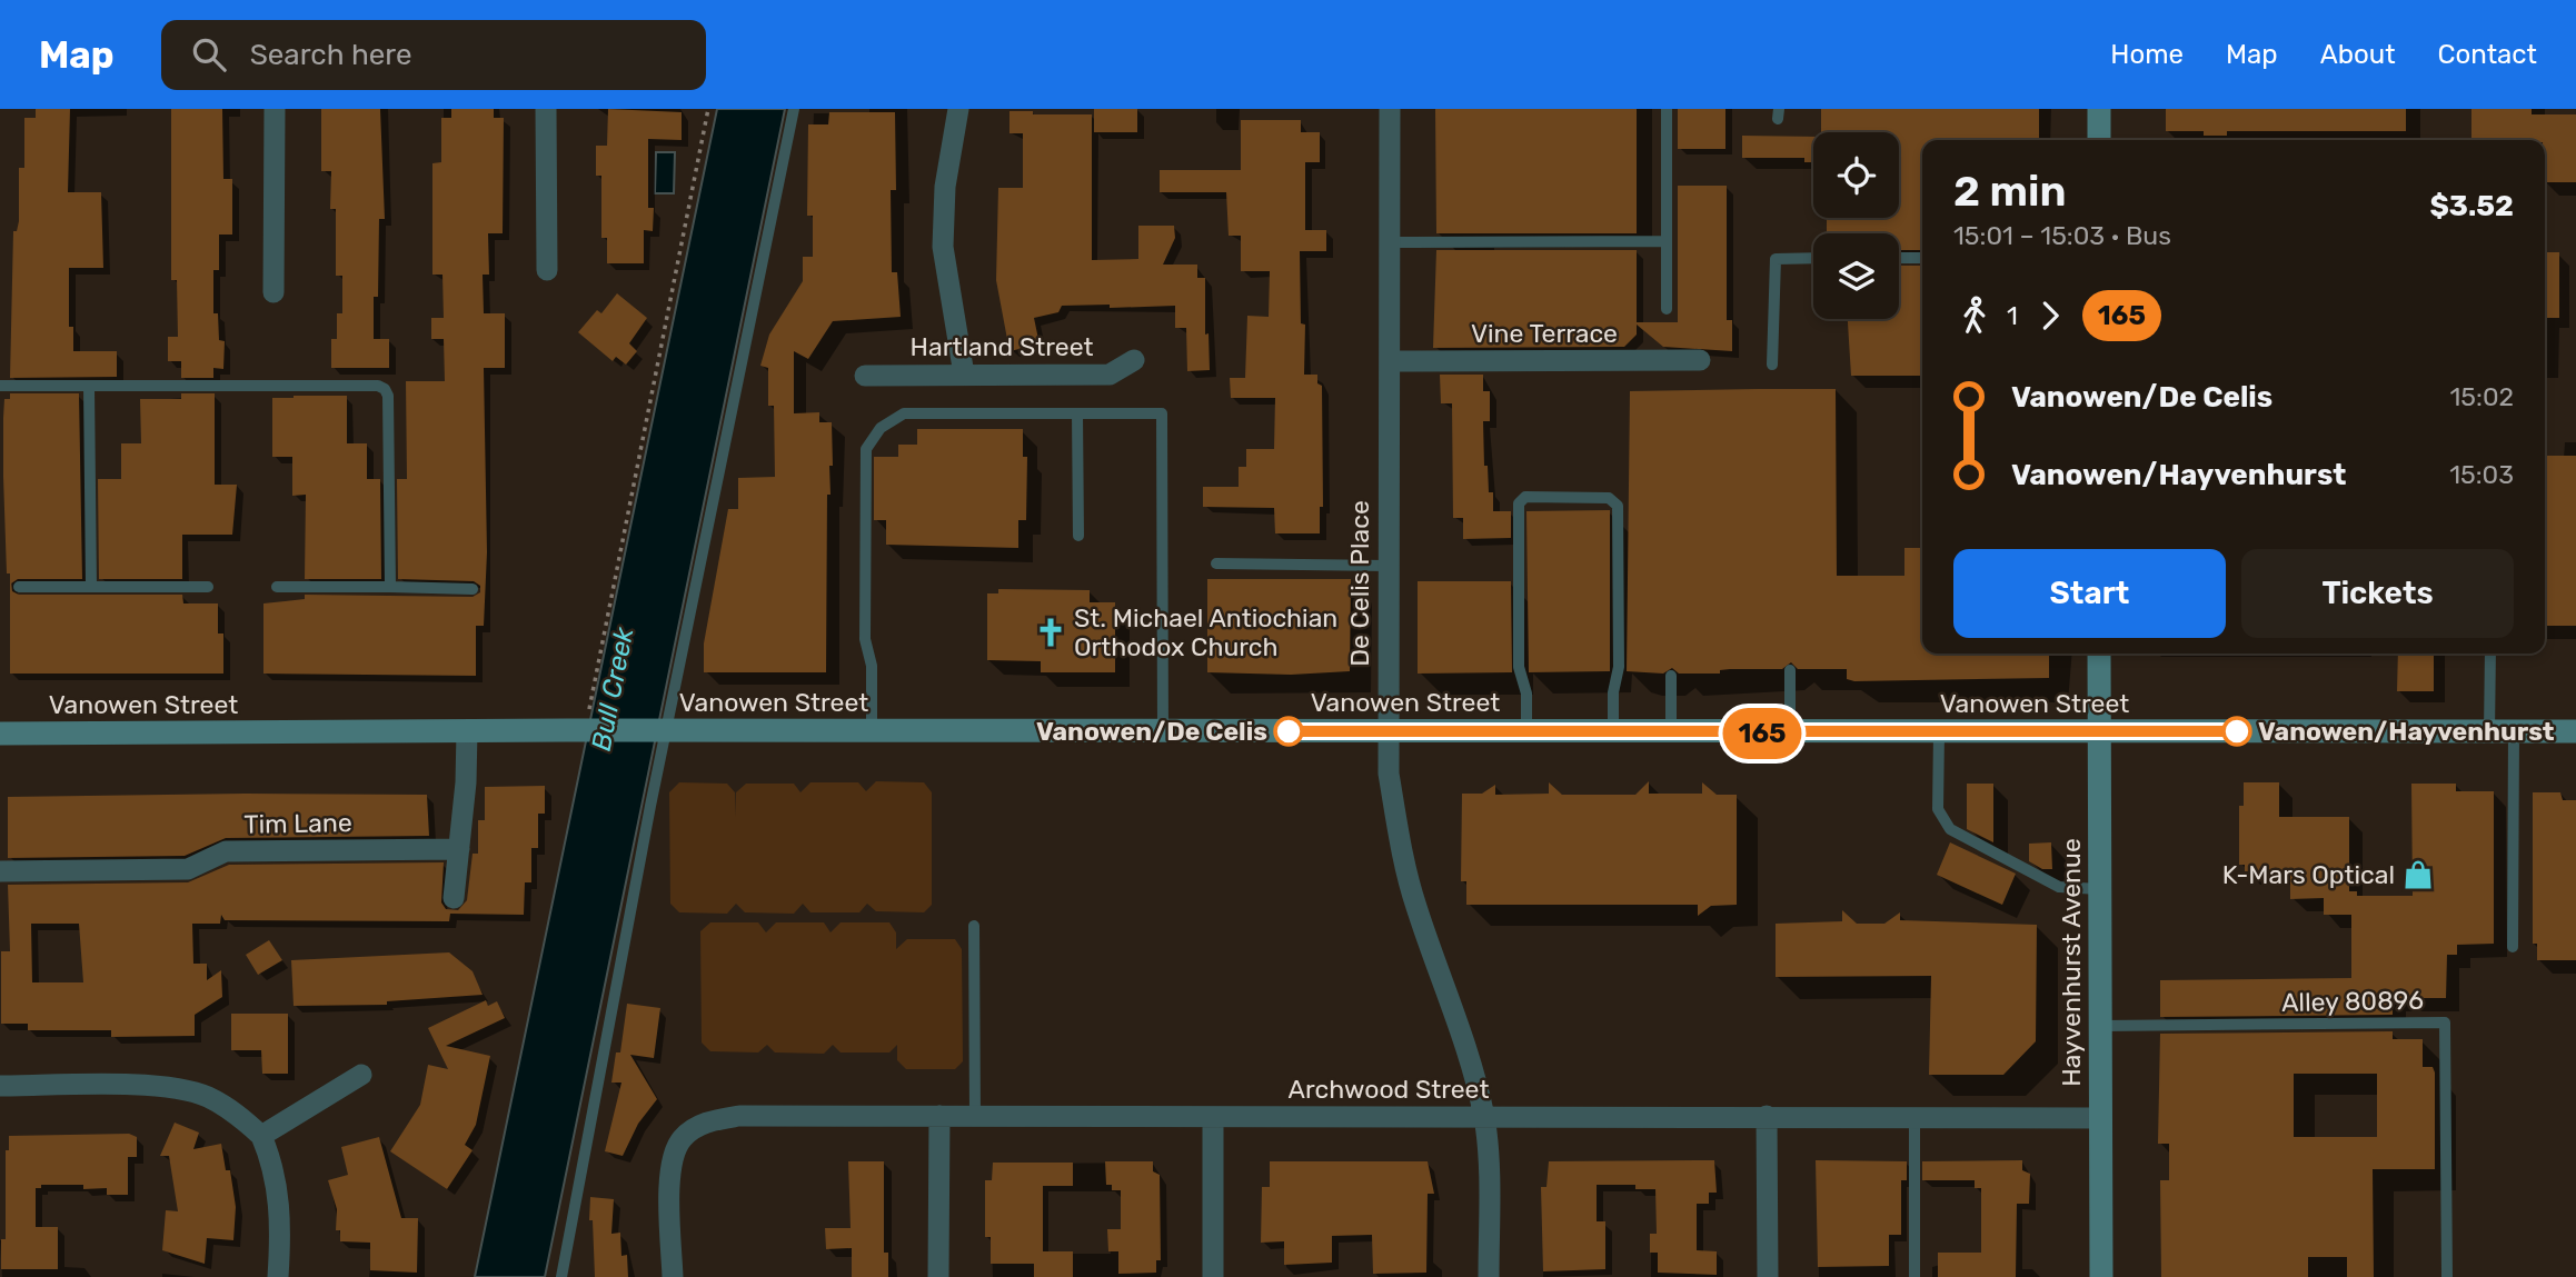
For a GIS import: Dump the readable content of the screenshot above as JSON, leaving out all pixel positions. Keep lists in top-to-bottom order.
{
  "streets": {
    "main road": ["Vanowen Street", "Hayvenhurst Avenue"],
    "street": [
      "Vine Terrace",
      "Hartland Street",
      "De Celis Place",
      "Tim Lane",
      "Archwood Street"
    ],
    "lane": ["Alley 80896"]
  },
  "crossings": [
    ["Vine Terrace", "De Celis Place"],
    ["De Celis Place", "Vanowen Street"],
    ["De Celis Place", "Archwood Street"],
    ["Vanowen Street", "Hayvenhurst Avenue"],
    ["Hayvenhurst Avenue", "Alley 80896"],
    ["Hayvenhurst Avenue", "Archwood Street"]
  ],
  "water": ["Bull Creek"],
  "places": {
    "church": ["St. Michael Antiochian Orthodox Church"],
    "other": ["Vanowen/De Celis", "Vanowen/Hayvenhurst"],
    "shop": ["K-Mars Optical"]
  },
  "lines": ["bus line 165"],
  "page": {
    "header": "Map",
    "search": "Search here",
    "nav": [
      "Home",
      "Map",
      "About",
      "Contact"
    ],
    "on_map": "165",
    "heading": ["2 min", "15:01 – 15:03 · Bus", "$3.52"],
    "legs": ["1", "165"],
    "list": [
      {
        "name": "Vanowen/De Celis",
        "value": "15:02"
      },
      {
        "name": "Vanowen/Hayvenhurst",
        "value": "15:03"
      }
    ],
    "buttons": ["Start", "Tickets"]
  }
}
